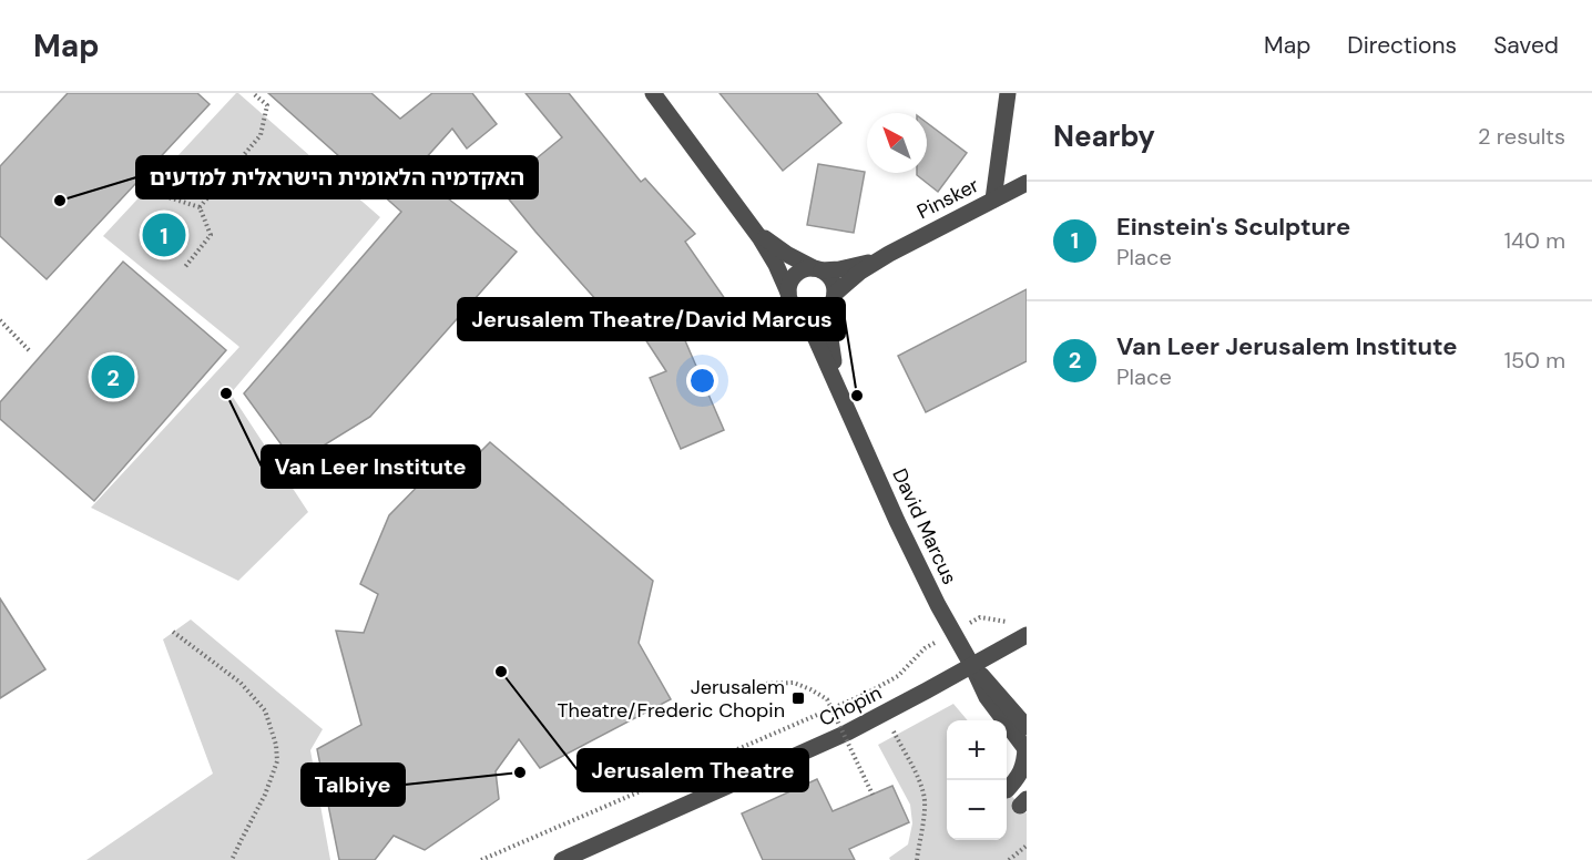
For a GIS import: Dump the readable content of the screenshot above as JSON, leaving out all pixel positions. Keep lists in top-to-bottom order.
{
  "streets": {
    "street": ["Pinsker", "David Marcus", "Chopin"]
  },
  "crossings": [
    ["Pinsker", "David Marcus"],
    ["David Marcus", "Chopin"]
  ],
  "places": {
    "other": [
      "האקדמיה הלאומית הישראלית למדעים",
      "Van Leer Institute",
      "Jerusalem Theatre/David Marcus",
      "Jerusalem Theatre",
      "Talbiye"
    ],
    "transit": ["Jerusalem Theatre/Frederic Chopin"]
  },
  "north": "top left",
  "page": {
    "header": "Map",
    "nav": ["Map", "Directions", "Saved"],
    "heading": ["Nearby", "2 results"],
    "list": [
      {
        "mark": "1",
        "name": "Einstein's Sculpture",
        "note": "Place",
        "value": "140 m"
      },
      {
        "mark": "2",
        "name": "Van Leer Jerusalem Institute",
        "note": "Place",
        "value": "150 m"
      }
    ],
    "pins": ["1", "2"],
    "map_buttons": ["+", "−"]
  }
}
